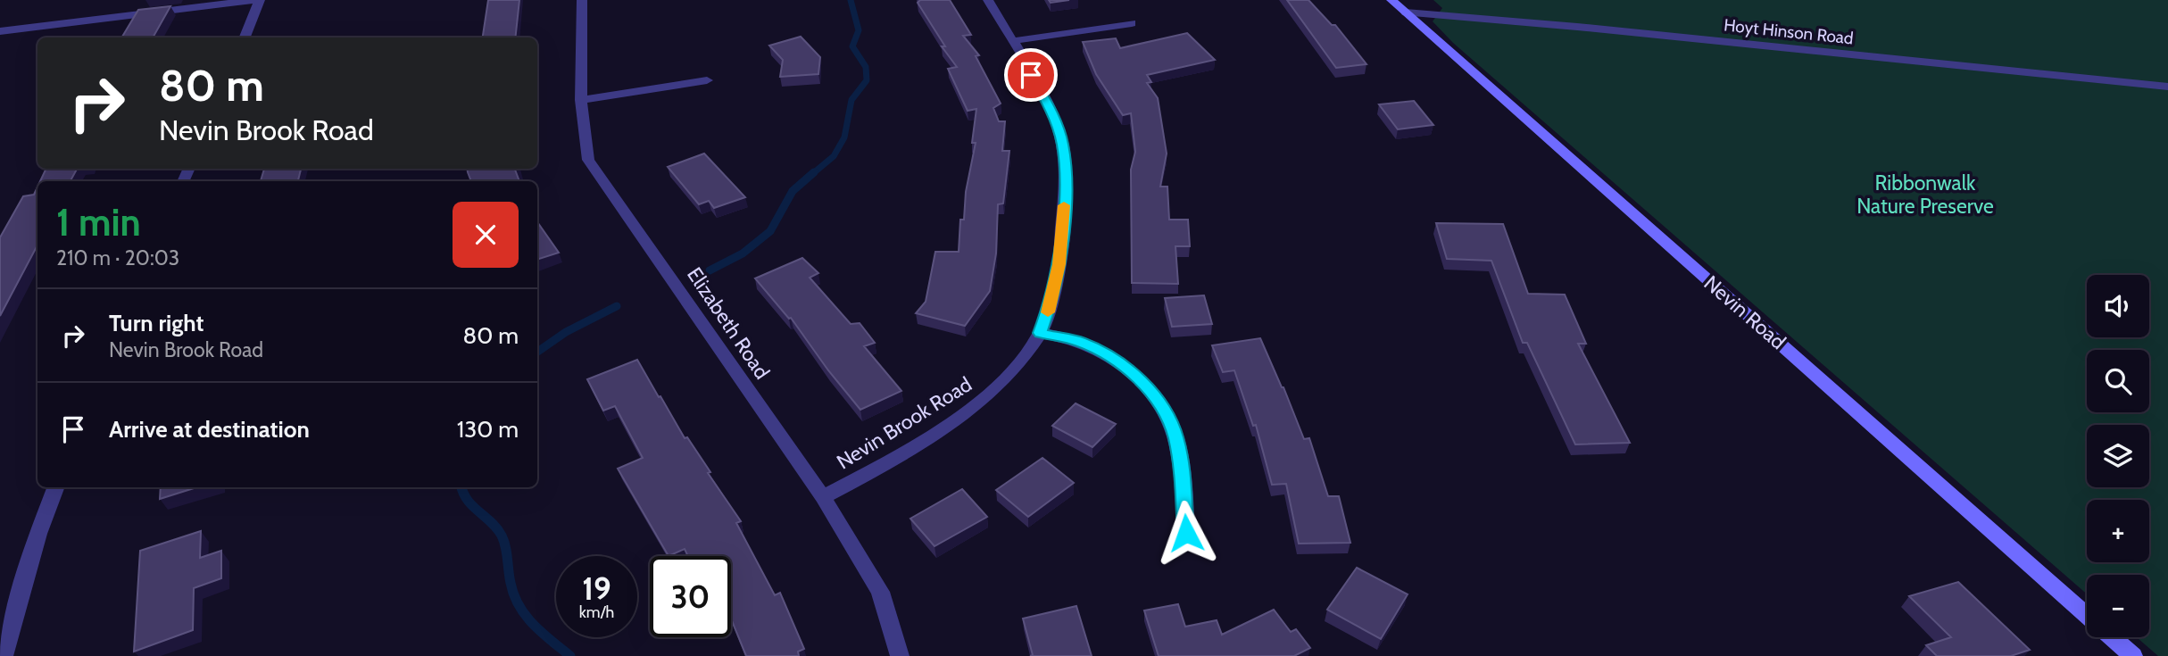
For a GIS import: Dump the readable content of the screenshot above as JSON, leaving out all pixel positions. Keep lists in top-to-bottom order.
{
  "streets": {
    "main road": ["Nevin Road"],
    "street": ["Hoyt Hinson Road", "Elizabeth Road", "Nevin Brook Road"]
  },
  "crossings": [
    ["Hoyt Hinson Road", "Nevin Road"],
    ["Elizabeth Road", "Nevin Brook Road"]
  ],
  "parks": ["Ribbonwalk Nature Preserve"],
  "page": {
    "turn": ["80 m", "Nevin Brook Road"],
    "heading": ["1 min", "210 m · 20:03"],
    "map_buttons": ["+", "−"],
    "list": [
      {
        "name": "Turn right",
        "note": "Nevin Brook Road",
        "value": "80 m"
      },
      {
        "name": "Arrive at destination",
        "value": "130 m"
      }
    ],
    "speed": "19 km/h",
    "limit": "30"
  }
}
